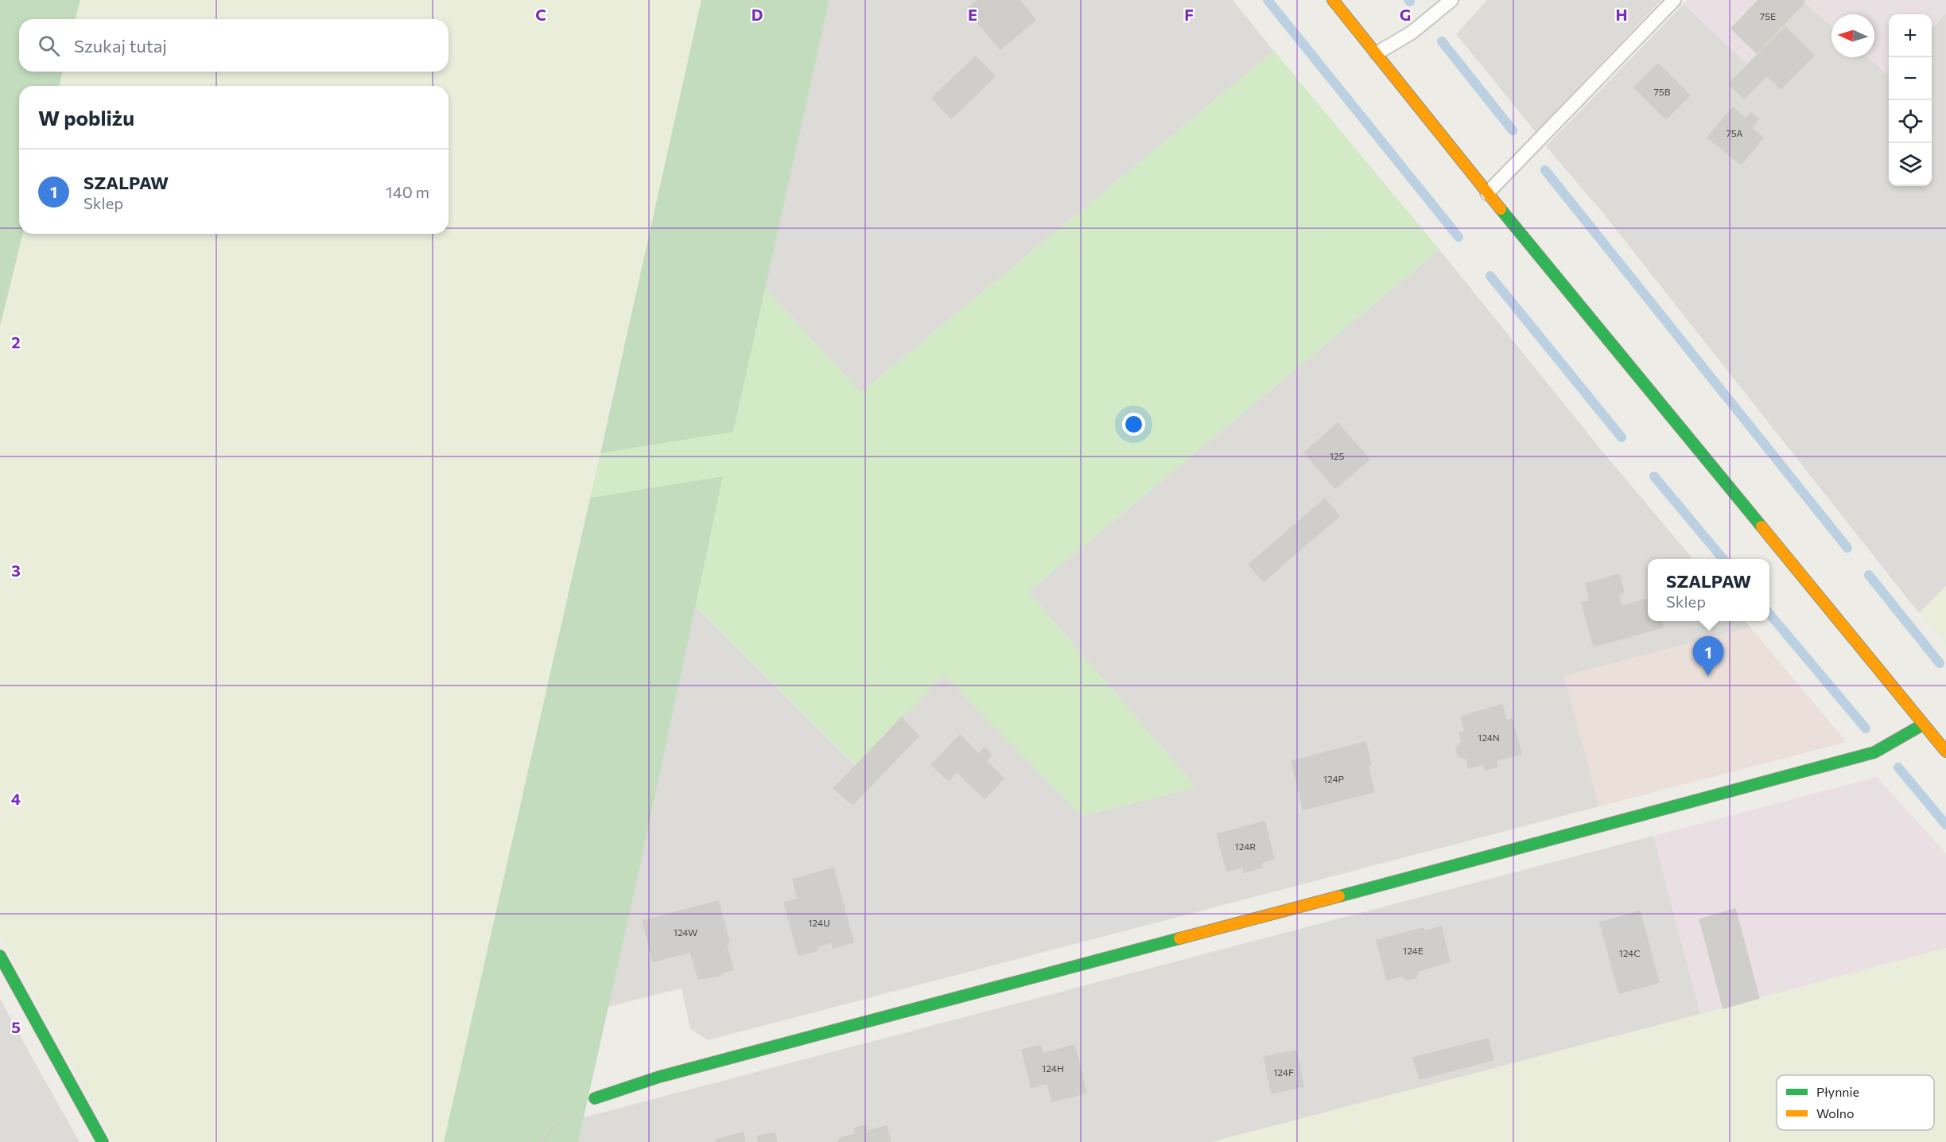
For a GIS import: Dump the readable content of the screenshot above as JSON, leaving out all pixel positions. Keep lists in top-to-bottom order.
{
  "house_numbers": [
    "75E",
    "75B",
    "75A",
    "125",
    "124N",
    "124P",
    "124R",
    "124U",
    "124W",
    "124E",
    "124C",
    "124H",
    "124F"
  ],
  "legend": ["Płynnie", "Wolno"],
  "north": "left",
  "page": {
    "map_buttons": ["+", "−"],
    "search": "Szukaj tutaj",
    "heading": "W pobliżu",
    "list": [
      {
        "mark": "1",
        "name": "SZALPAW",
        "note": "Sklep",
        "value": "140 m"
      }
    ],
    "popup": ["SZALPAW", "Sklep"],
    "pins": "1"
  },
  "grid": {
    "columns": [
      "C",
      "D",
      "E",
      "F",
      "G",
      "H"
    ],
    "rows": [
      "2",
      "3",
      "4",
      "5"
    ]
  }
}
